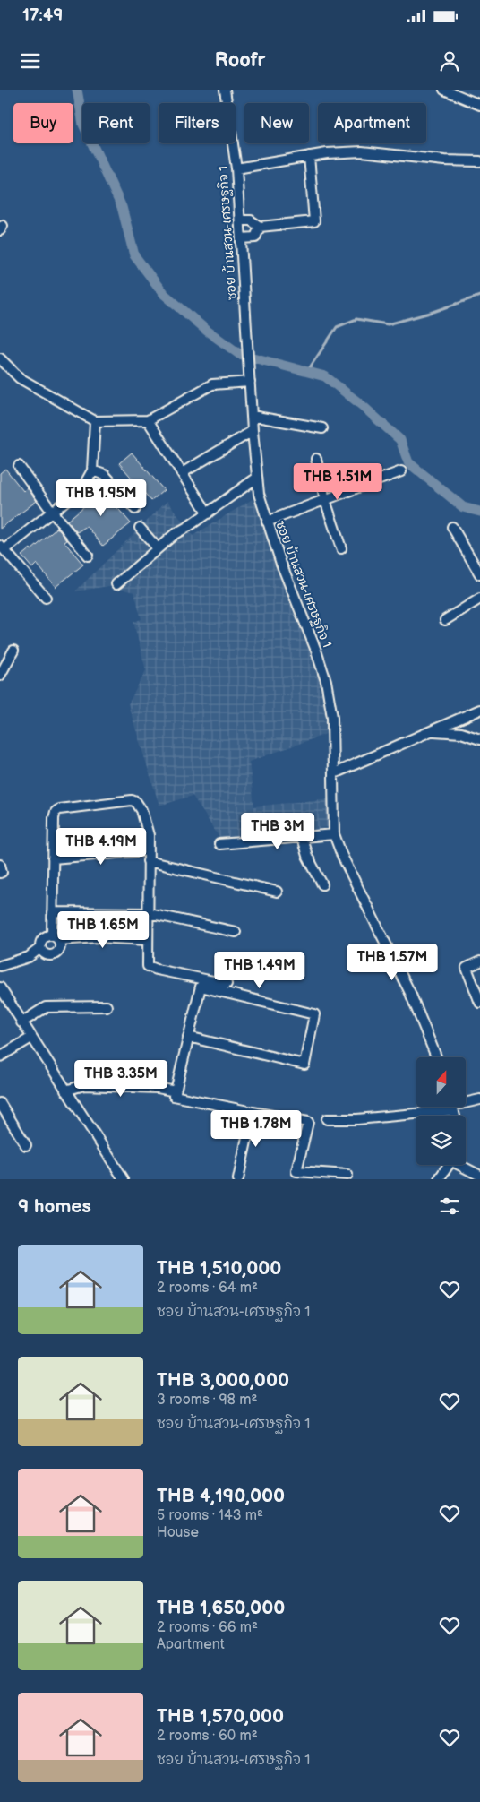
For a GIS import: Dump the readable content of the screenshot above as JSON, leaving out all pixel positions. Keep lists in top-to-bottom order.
{
  "streets": {
    "street": ["ซอย บ้านสวน-เศรษฐกิจ 1"]
  },
  "north": "top",
  "page": {
    "status": "17:49",
    "header": "Roofr",
    "chip": [
      "Buy",
      "Rent",
      "Filters",
      "New",
      "Apartment"
    ],
    "price": [
      "THB 1.51M",
      "THB 1.95M",
      "THB 3M",
      "THB 4.19M",
      "THB 1.65M",
      "THB 1.57M",
      "THB 1.49M",
      "THB 3.35M",
      "THB 1.78M"
    ],
    "heading": "9 homes",
    "list": [
      {
        "name": "THB 1,510,000",
        "note": "2 rooms · 64 m² · ซอย บ้านสวน-เศรษฐกิจ 1"
      },
      {
        "name": "THB 3,000,000",
        "note": "3 rooms · 98 m² · ซอย บ้านสวน-เศรษฐกิจ 1"
      },
      {
        "name": "THB 4,190,000",
        "note": "5 rooms · 143 m² · House"
      },
      {
        "name": "THB 1,650,000",
        "note": "2 rooms · 66 m² · Apartment"
      },
      {
        "name": "THB 1,570,000",
        "note": "2 rooms · 60 m² · ซอย บ้านสวน-เศรษฐกิจ 1"
      }
    ]
  }
}
